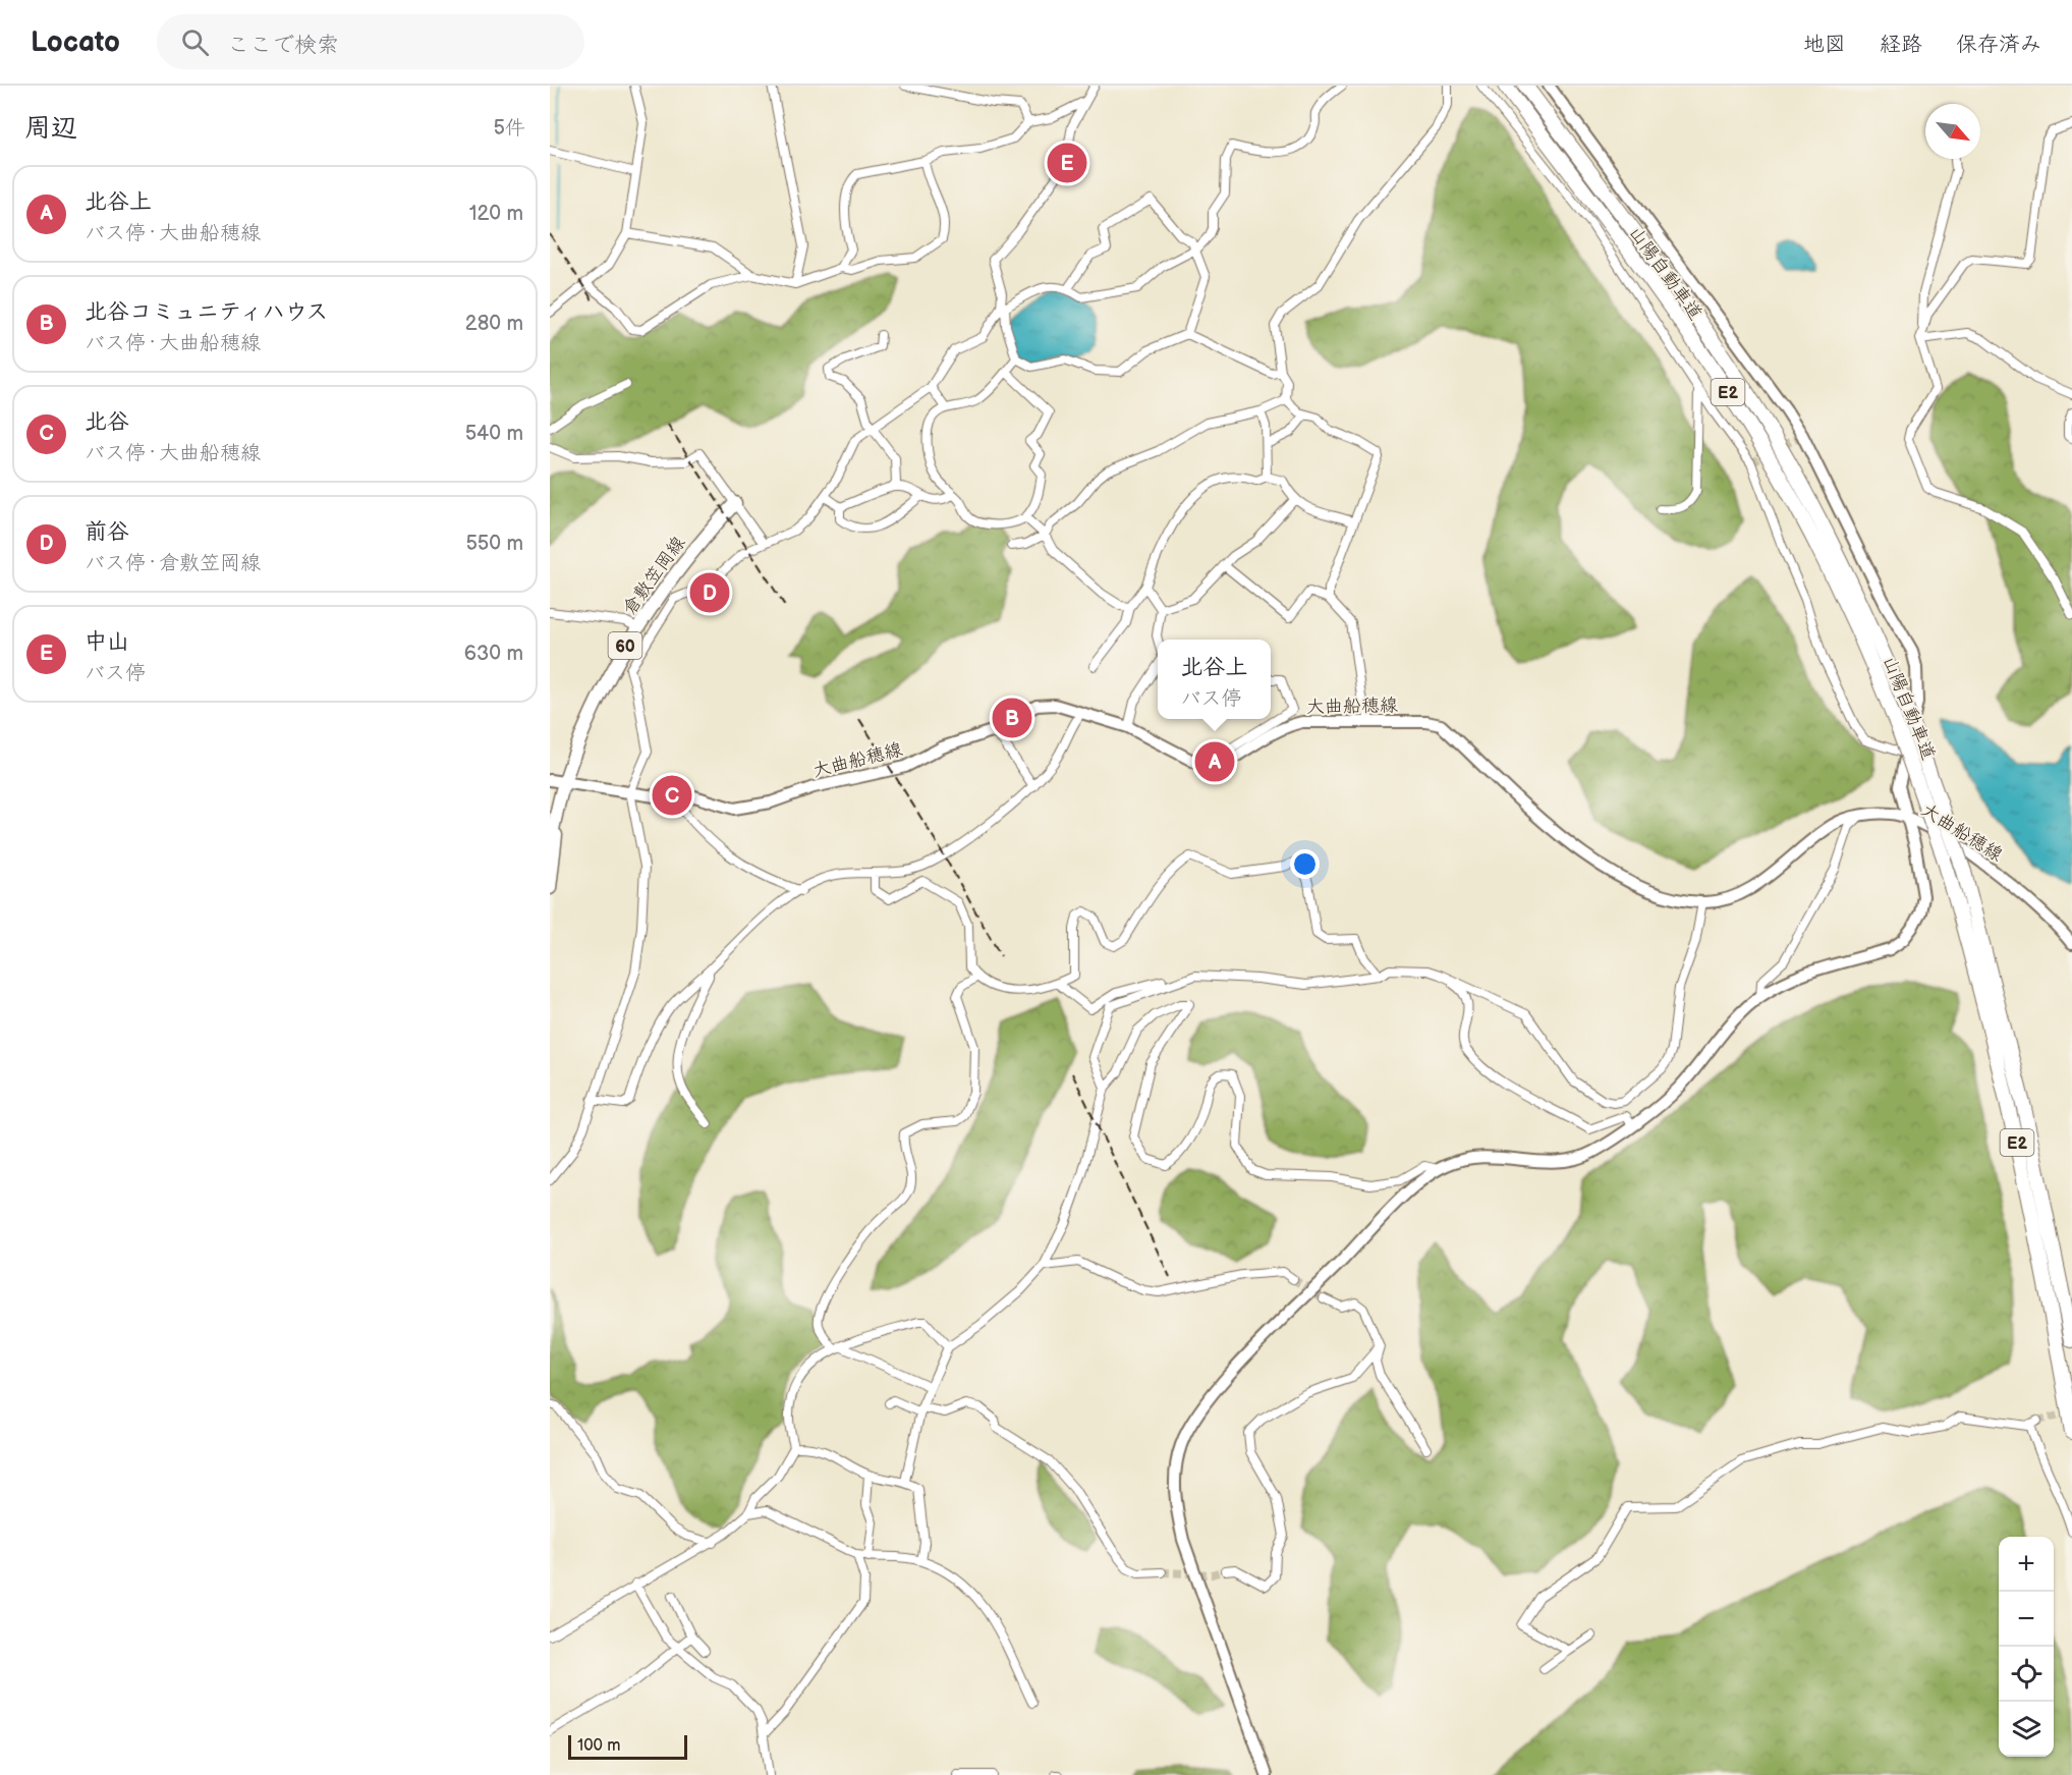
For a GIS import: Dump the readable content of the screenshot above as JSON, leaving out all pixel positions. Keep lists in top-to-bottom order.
{
  "streets": {
    "highway": ["山陽自動車道", "E2"],
    "main road": ["倉敷笠岡線", "60"],
    "street": ["大曲船穂線"]
  },
  "crossings": [
    ["倉敷笠岡線", "大曲船穂線"]
  ],
  "scale_bar": "100 m",
  "north": "bottom right",
  "page": {
    "header": "Locato",
    "search": "ここで検索",
    "nav": ["地図", "経路", "保存済み"],
    "heading": ["周辺", "5件"],
    "pins": [
      "E",
      "D",
      "B",
      "A",
      "C"
    ],
    "list": [
      {
        "mark": "A",
        "name": "北谷上",
        "note": "バス停 · 大曲船穂線",
        "value": "120 m"
      },
      {
        "mark": "B",
        "name": "北谷コミュニティハウス",
        "note": "バス停 · 大曲船穂線",
        "value": "280 m"
      },
      {
        "mark": "C",
        "name": "北谷",
        "note": "バス停 · 大曲船穂線",
        "value": "540 m"
      },
      {
        "mark": "D",
        "name": "前谷",
        "note": "バス停 · 倉敷笠岡線",
        "value": "550 m"
      },
      {
        "mark": "E",
        "name": "中山",
        "note": "バス停",
        "value": "630 m"
      }
    ],
    "popup": ["北谷上", "バス停"],
    "map_buttons": ["+", "−"],
    "scale": "100 m"
  }
}
